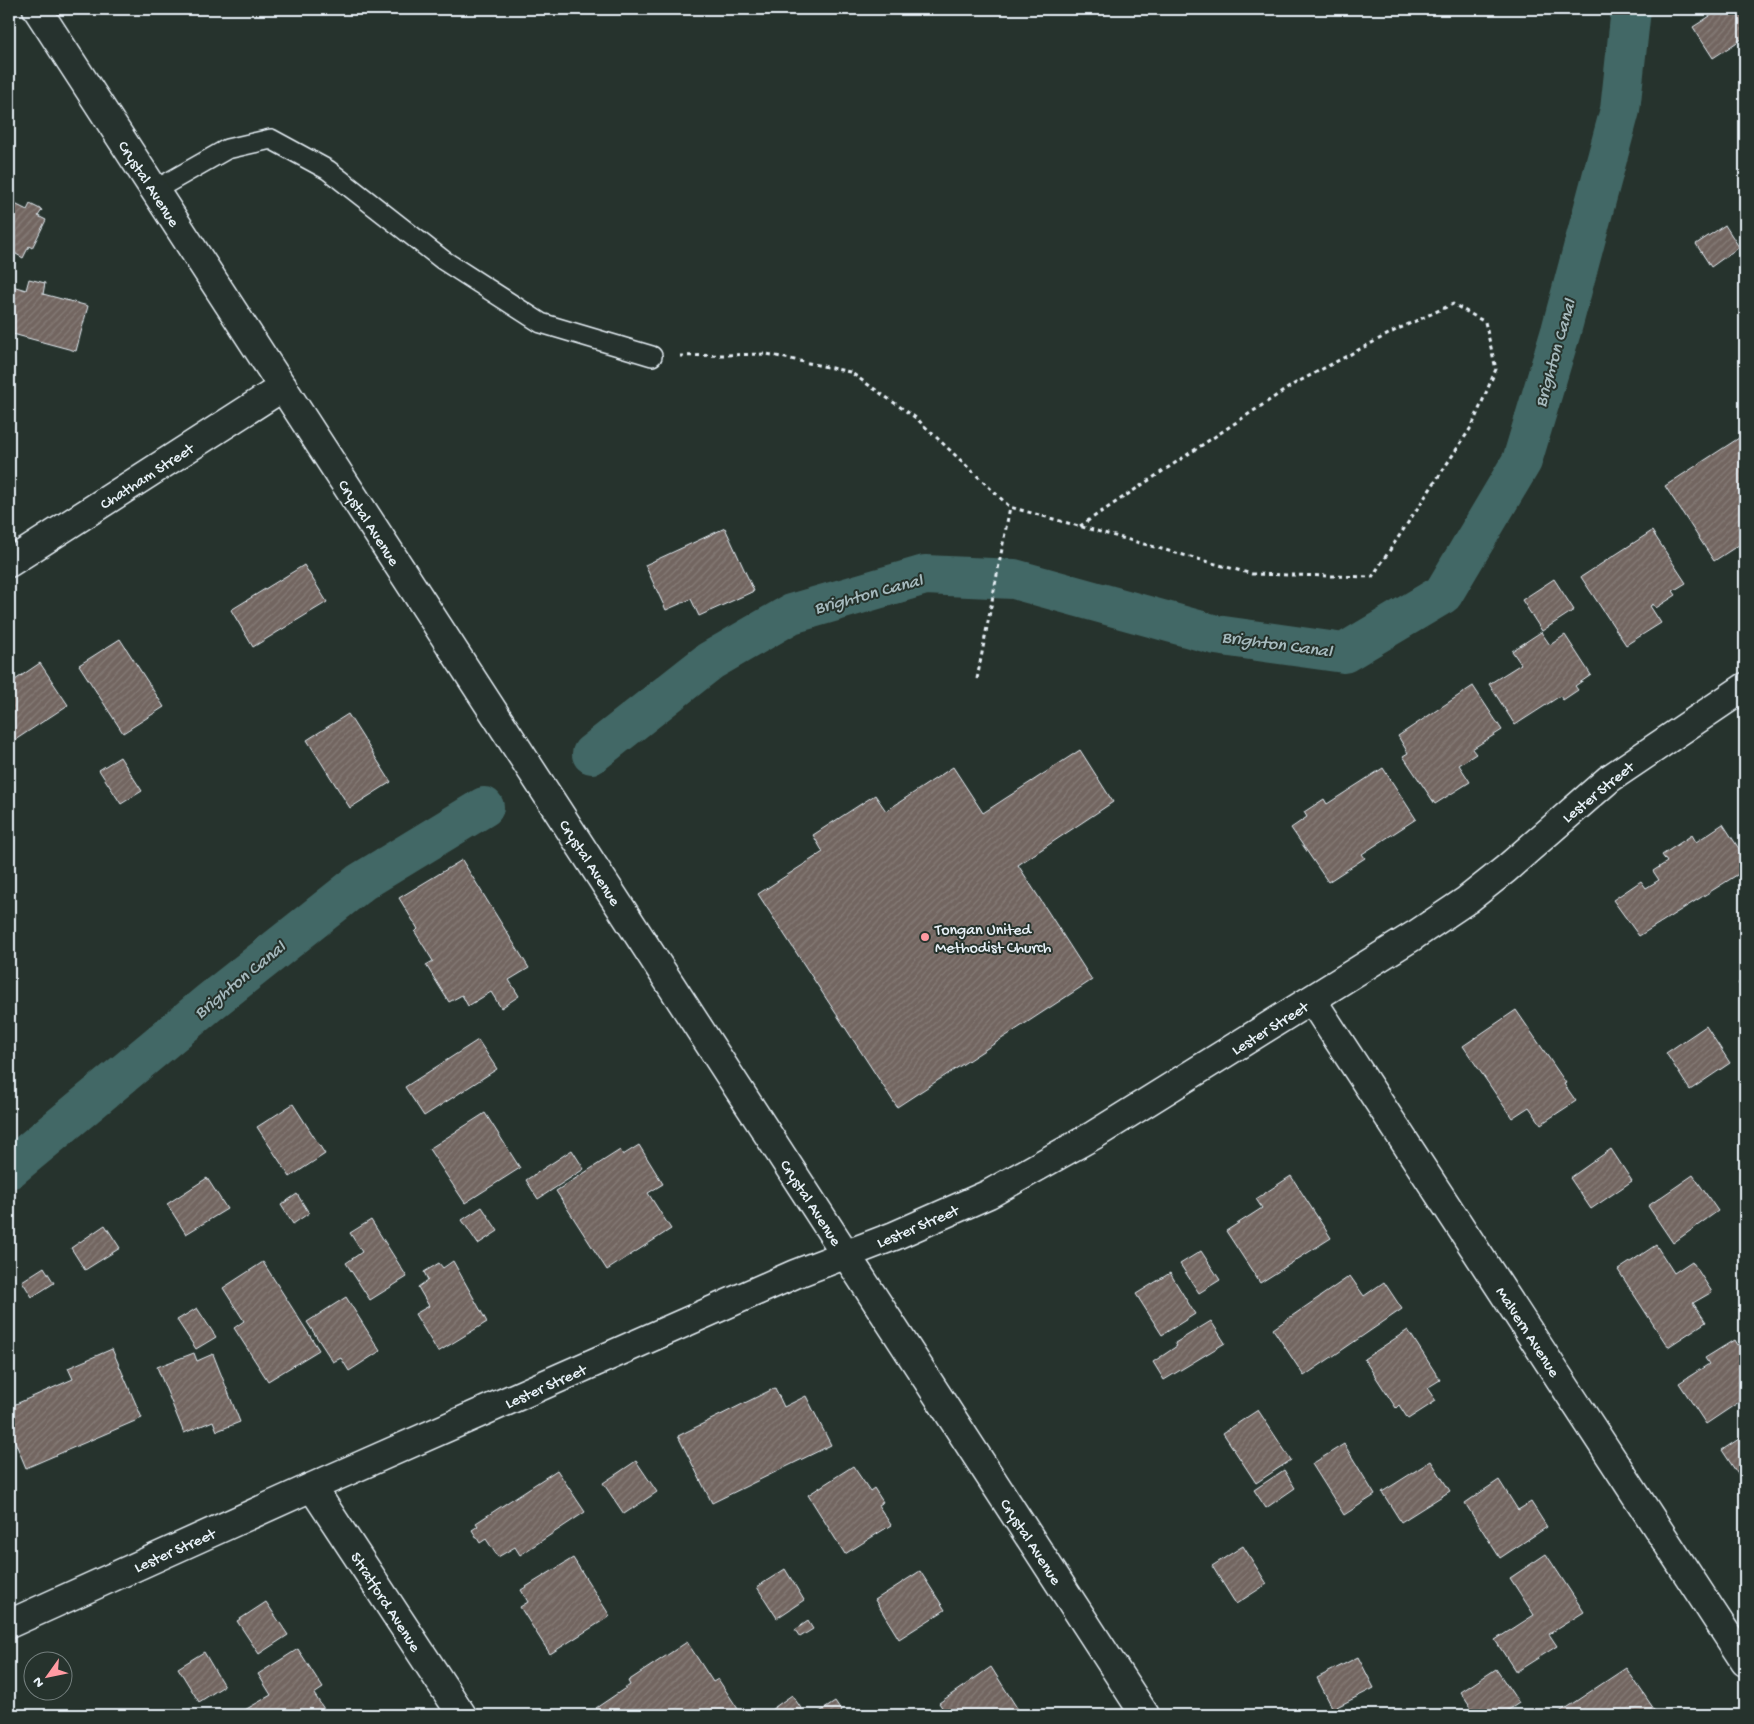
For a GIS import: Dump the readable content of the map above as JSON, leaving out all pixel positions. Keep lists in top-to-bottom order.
{
  "streets": {
    "street": [
      "Crystal Avenue",
      "Chatham Street",
      "Lester Street",
      "Malvern Avenue",
      "Stratford Avenue"
    ]
  },
  "crossings": [
    ["Crystal Avenue", "Chatham Street"],
    ["Crystal Avenue", "Lester Street"],
    ["Lester Street", "Malvern Avenue"],
    ["Lester Street", "Stratford Avenue"]
  ],
  "water": ["Brighton Canal"],
  "places": ["Tongan United Methodist Church"],
  "north": "bottom left"
}
